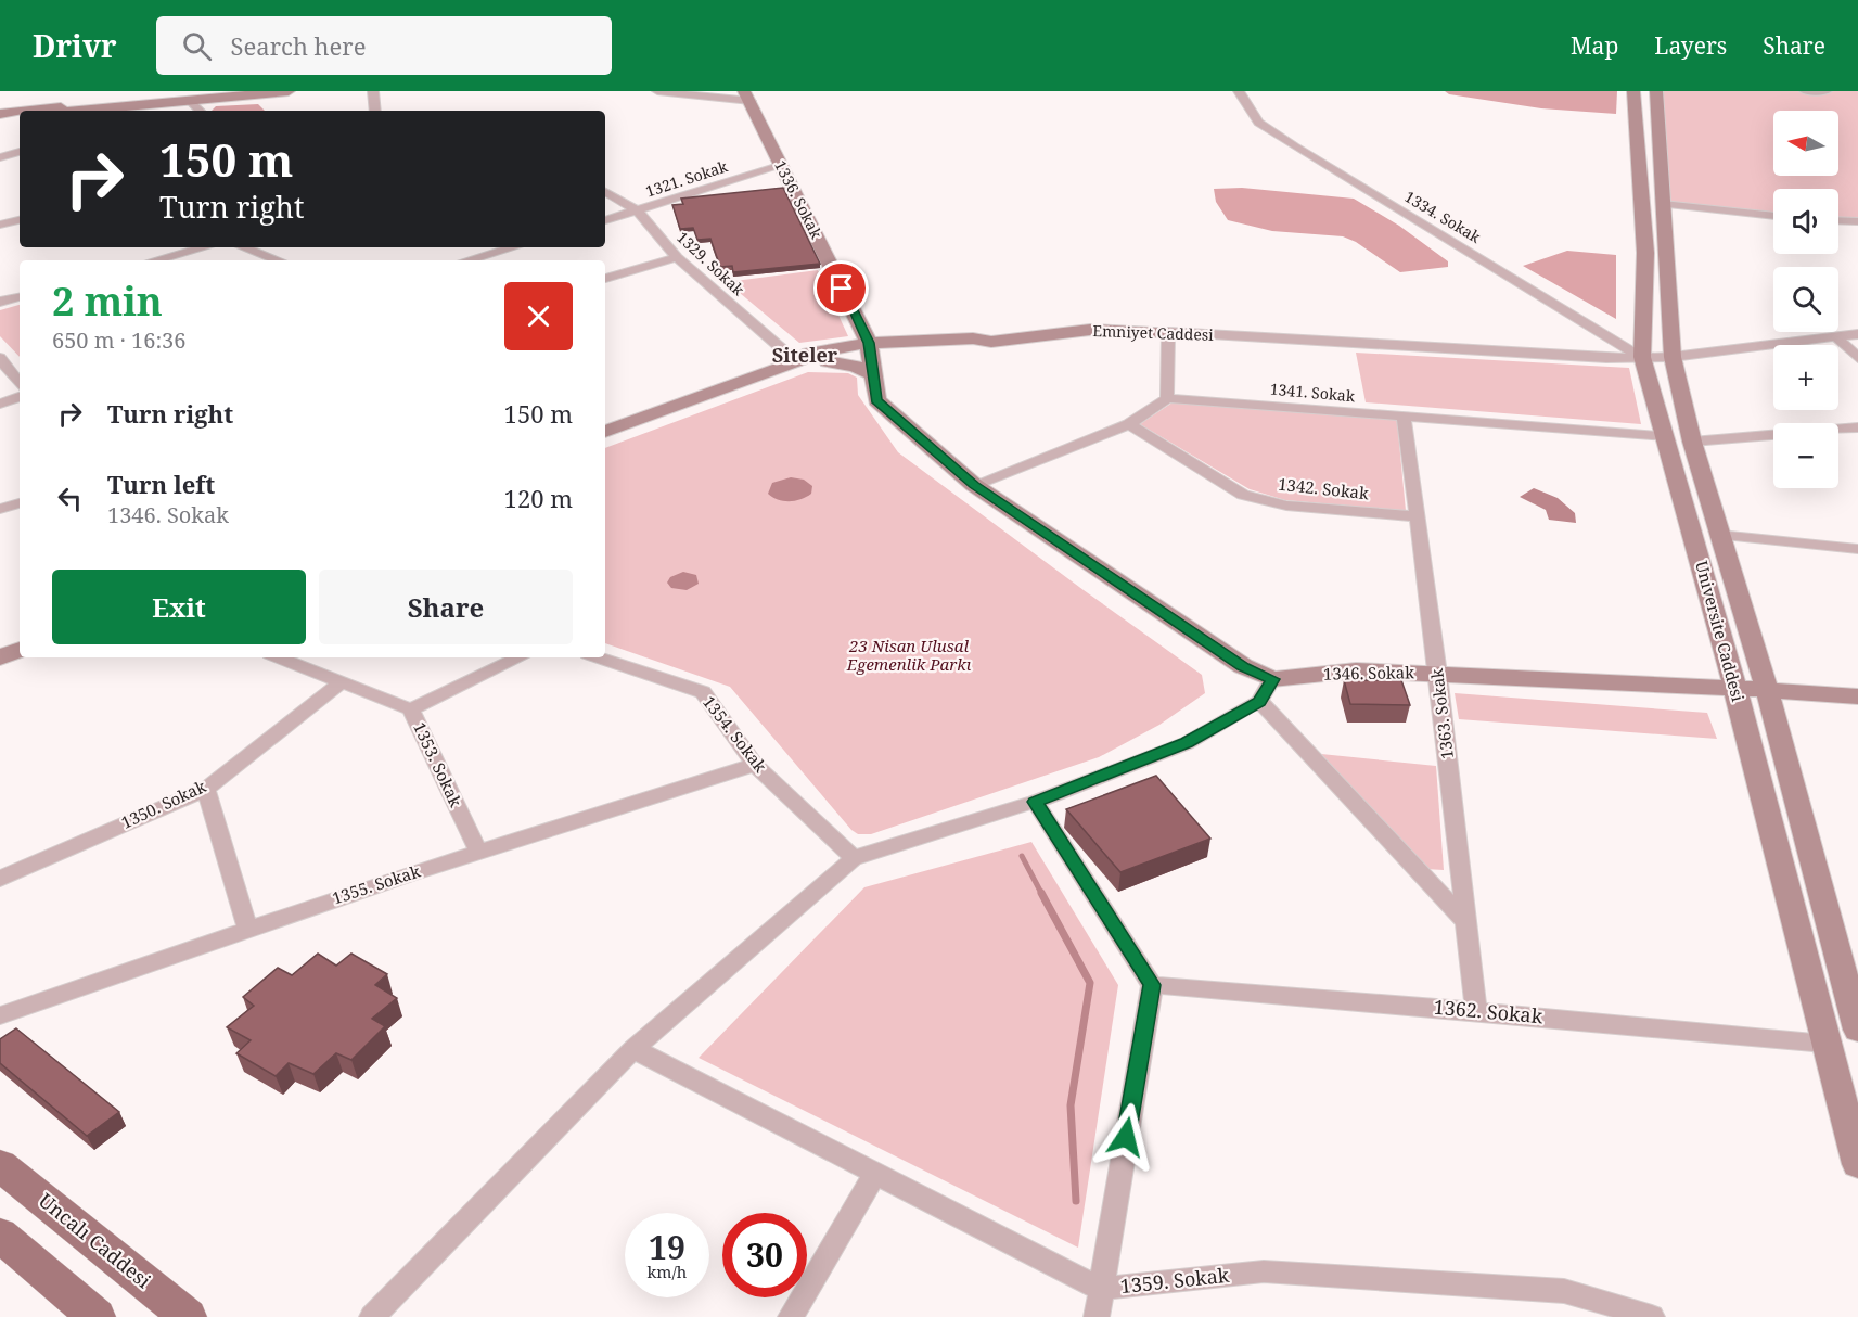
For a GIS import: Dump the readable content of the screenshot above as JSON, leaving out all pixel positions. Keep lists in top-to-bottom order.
{
  "streets": {
    "main road": ["Uncalı Caddesi"],
    "street": [
      "1321. Sokak",
      "1336. Sokak",
      "1334. Sokak",
      "1329. Sokak",
      "Emniyet Caddesi",
      "1341. Sokak",
      "1342. Sokak",
      "Universite Caddesi",
      "1346. Sokak",
      "1363. Sokak",
      "1354. Sokak",
      "1353. Sokak",
      "1350. Sokak",
      "1355. Sokak",
      "1362. Sokak",
      "1359. Sokak"
    ]
  },
  "crossings": [
    ["1321. Sokak", "1336. Sokak"],
    ["1321. Sokak", "1329. Sokak"],
    ["1336. Sokak", "Emniyet Caddesi"],
    ["1334. Sokak", "Emniyet Caddesi"],
    ["1334. Sokak", "Universite Caddesi"],
    ["Emniyet Caddesi", "Universite Caddesi"],
    ["1341. Sokak", "Universite Caddesi"],
    ["1341. Sokak", "1363. Sokak"],
    ["1342. Sokak", "1363. Sokak"],
    ["Universite Caddesi", "1346. Sokak"],
    ["Universite Caddesi", "1362. Sokak"],
    ["1346. Sokak", "1363. Sokak"],
    ["1363. Sokak", "1362. Sokak"],
    ["1354. Sokak", "1355. Sokak"],
    ["1353. Sokak", "1350. Sokak"],
    ["1353. Sokak", "1355. Sokak"]
  ],
  "districts": ["Siteler"],
  "parks": ["23 Nisan Ulusal Egemenlik Parkı"],
  "north": "left",
  "page": {
    "header": "Drivr",
    "search": "Search here",
    "nav": ["Map", "Layers", "Share"],
    "map_buttons": ["+", "−"],
    "turn": ["150 m", "Turn right"],
    "heading": ["2 min", "650 m · 16:36"],
    "list": [
      {
        "name": "Turn right",
        "value": "150 m"
      },
      {
        "name": "Turn left",
        "note": "1346. Sokak",
        "value": "120 m"
      }
    ],
    "buttons": ["Exit", "Share"],
    "speed": "19 km/h",
    "limit": "30"
  }
}
